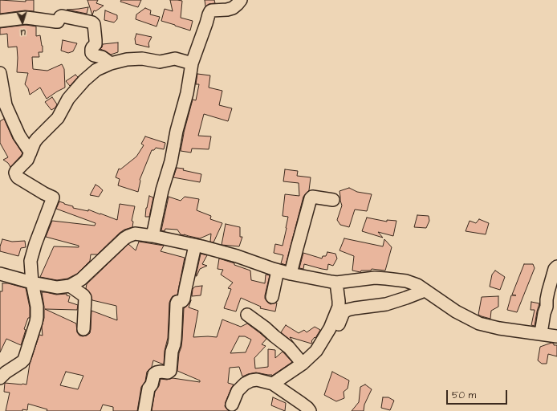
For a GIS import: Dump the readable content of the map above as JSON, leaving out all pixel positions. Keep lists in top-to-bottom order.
{
  "scale_bar": "50 m",
  "north": "bottom"
}
